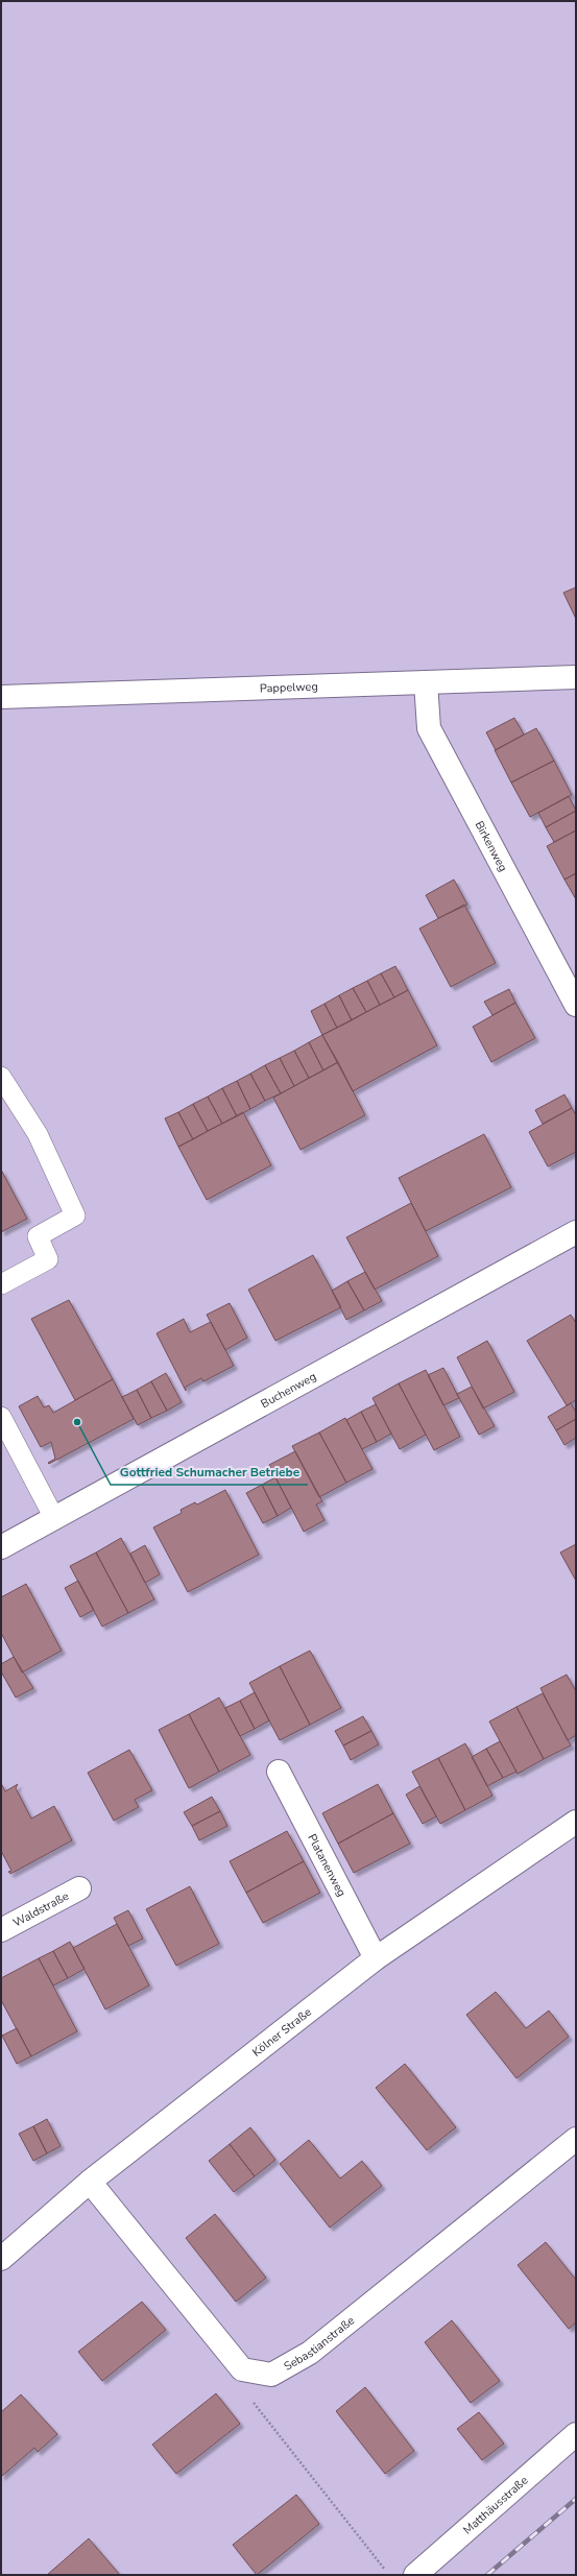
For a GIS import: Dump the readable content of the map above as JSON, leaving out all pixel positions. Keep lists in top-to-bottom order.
{
  "streets": {
    "street": [
      "Pappelweg",
      "Birkenweg",
      "Buchenweg",
      "Platanenweg",
      "Waldstraße",
      "Kölner Straße",
      "Sebastianstraße",
      "Matthäusstraße"
    ]
  },
  "crossings": [
    ["Pappelweg", "Birkenweg"],
    ["Platanenweg", "Kölner Straße"]
  ],
  "places": ["Gottfried Schumacher Betriebe"]
}
